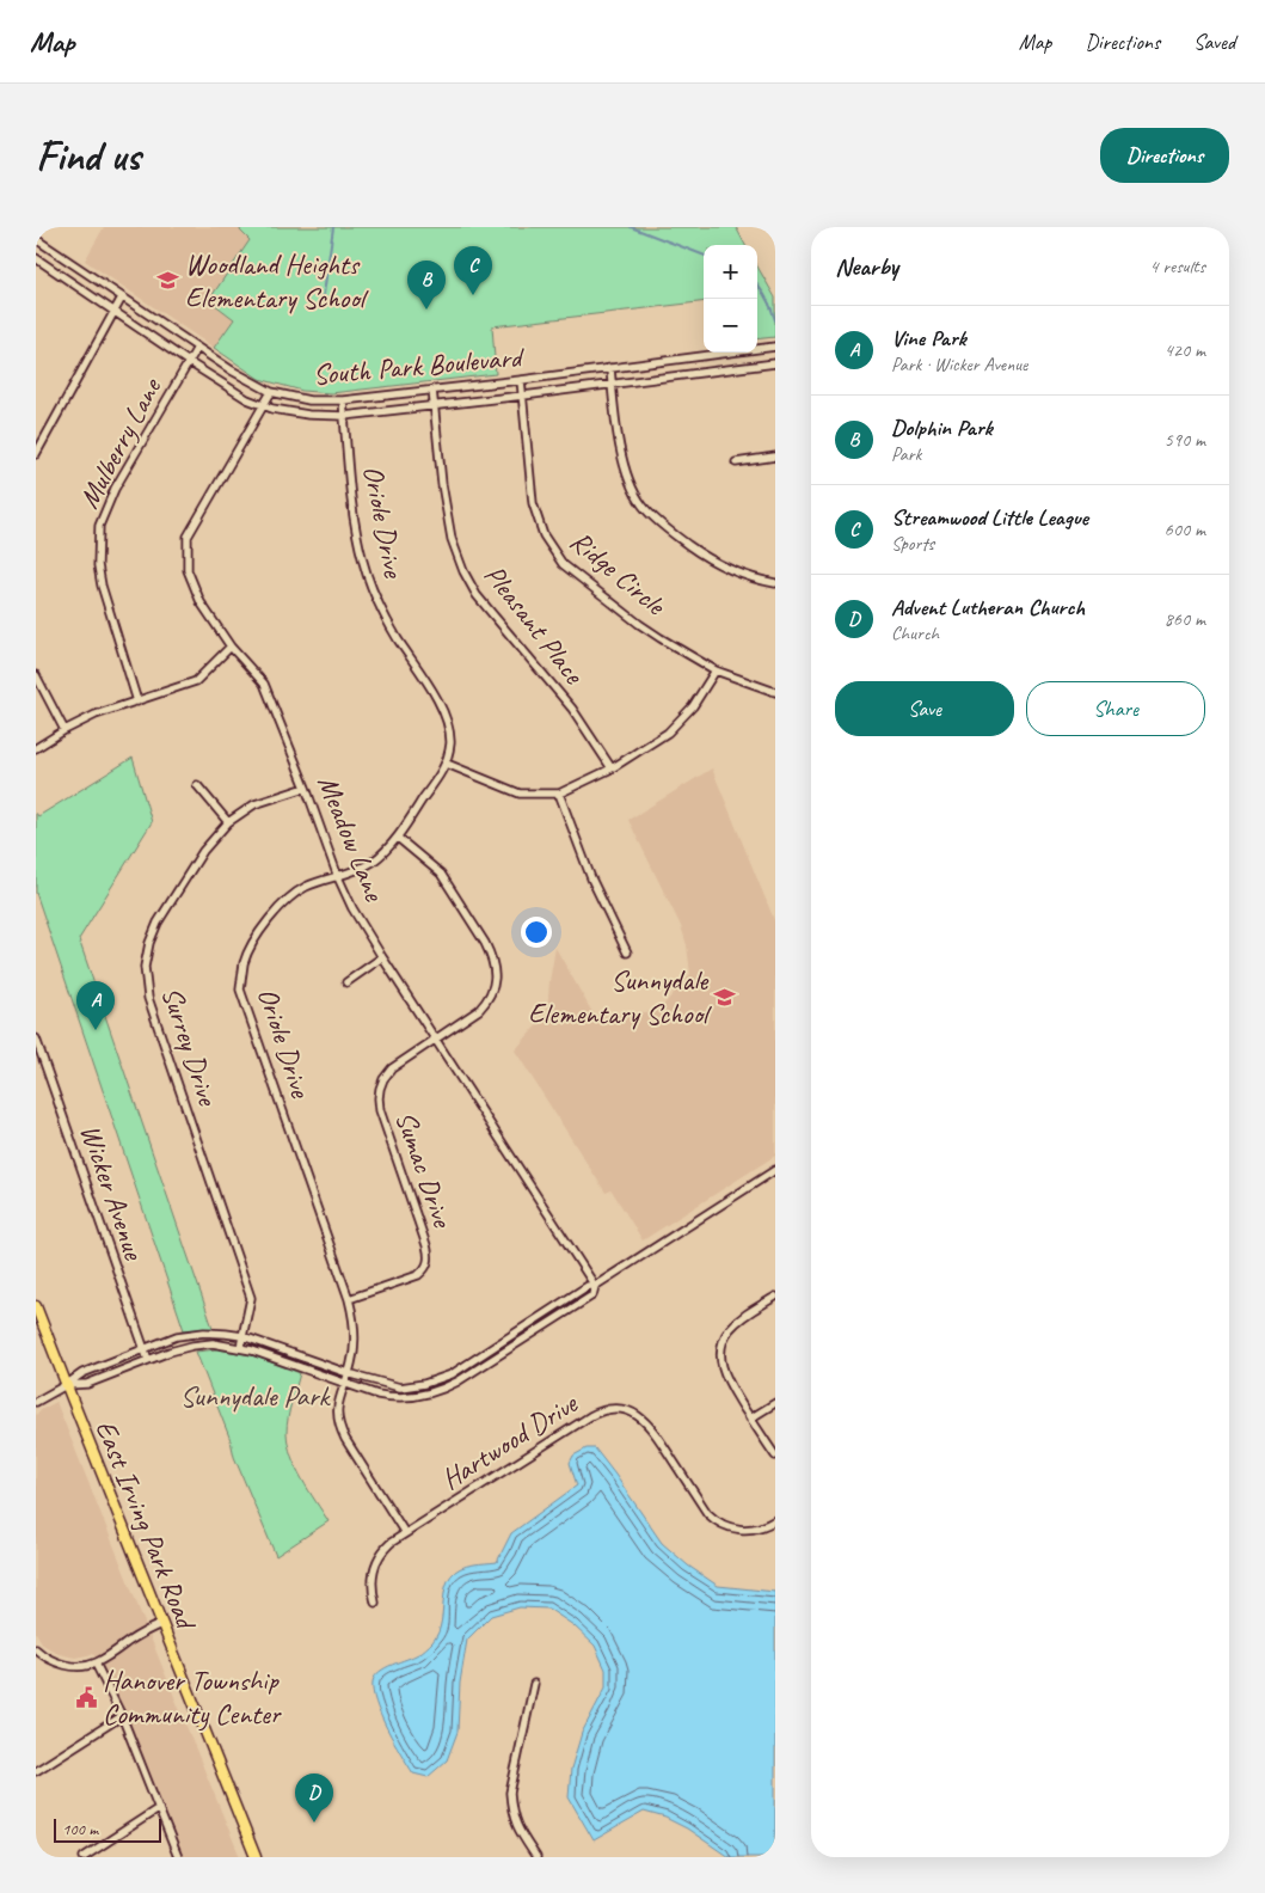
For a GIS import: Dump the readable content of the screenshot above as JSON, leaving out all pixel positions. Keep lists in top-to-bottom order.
{
  "streets": {
    "main road": ["East Irving Park Road"],
    "street": [
      "South Park Boulevard",
      "Mulberry Lane",
      "Oriole Drive",
      "Ridge Circle",
      "Pleasant Place",
      "Meadow Lane",
      "Surrey Drive",
      "Sumac Drive",
      "Wicker Avenue",
      "Hartwood Drive"
    ]
  },
  "crossings": [
    ["South Park Boulevard", "Mulberry Lane"],
    ["South Park Boulevard", "Oriole Drive"],
    ["South Park Boulevard", "Ridge Circle"],
    ["South Park Boulevard", "Pleasant Place"],
    ["South Park Boulevard", "Meadow Lane"],
    ["Oriole Drive", "Meadow Lane"],
    ["Oriole Drive", "Sumac Drive"],
    ["Oriole Drive", "Hartwood Drive"],
    ["Meadow Lane", "Surrey Drive"],
    ["Meadow Lane", "Sumac Drive"]
  ],
  "parks": ["Sunnydale Park"],
  "places": {
    "school or university": ["Woodland Heights Elementary School", "Sunnydale Elementary School"],
    "public building": ["Hanover Township Community Center"]
  },
  "scale_bar": "100 m",
  "page": {
    "header": "Map",
    "nav": ["Map", "Directions", "Saved"],
    "buttons": [
      "Directions",
      ["Save", "Share"]
    ],
    "title": "Find us",
    "heading": ["Nearby", "4 results"],
    "map_buttons": ["+", "−"],
    "pins": [
      "C",
      "B",
      "A",
      "D"
    ],
    "list": [
      {
        "mark": "A",
        "name": "Vine Park",
        "note": "Park · Wicker Avenue",
        "value": "420 m"
      },
      {
        "mark": "B",
        "name": "Dolphin Park",
        "note": "Park",
        "value": "590 m"
      },
      {
        "mark": "C",
        "name": "Streamwood Little League",
        "note": "Sports",
        "value": "600 m"
      },
      {
        "mark": "D",
        "name": "Advent Lutheran Church",
        "note": "Church",
        "value": "860 m"
      }
    ],
    "scale": "100 m"
  }
}
